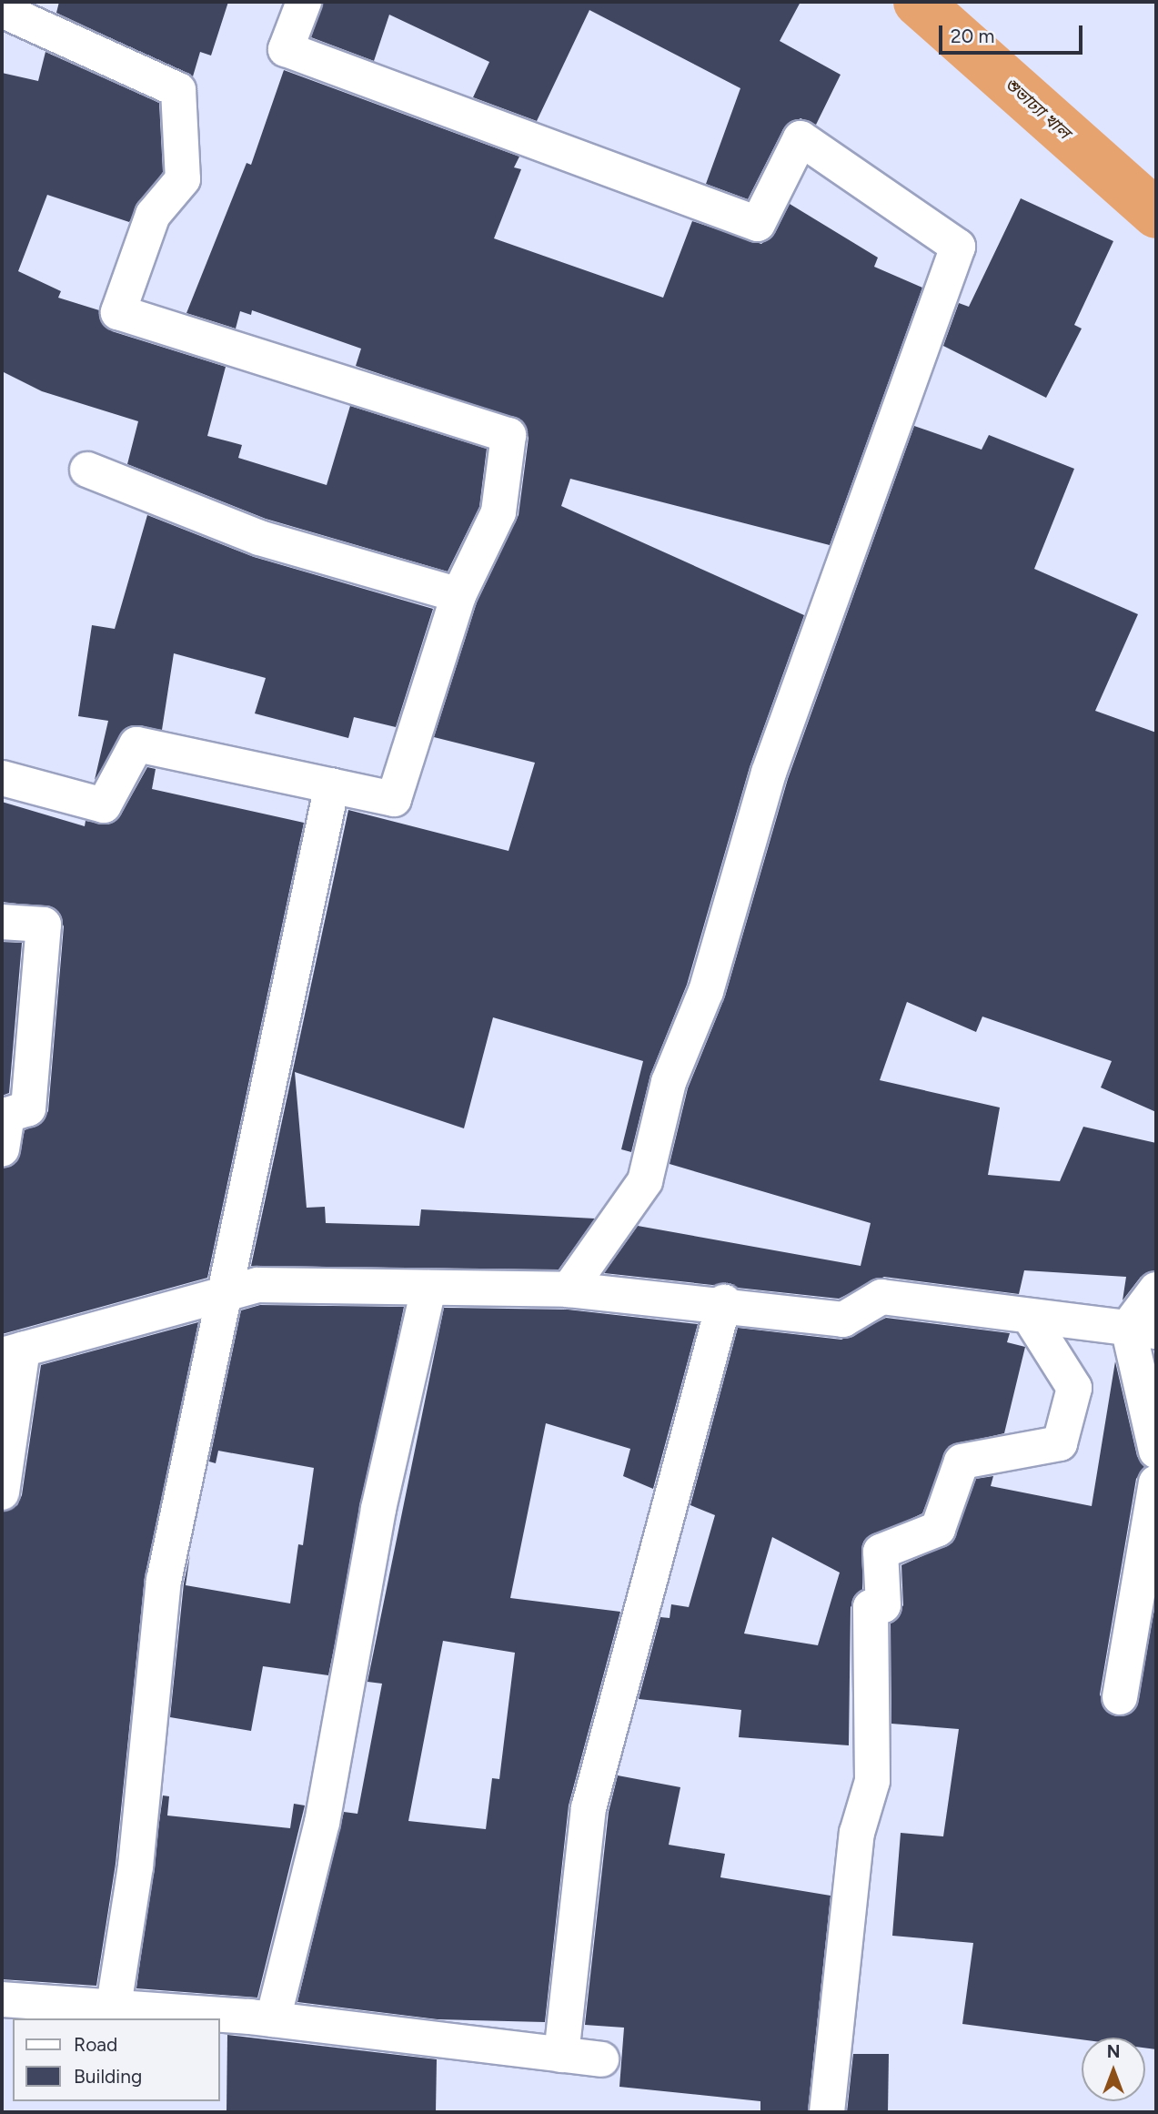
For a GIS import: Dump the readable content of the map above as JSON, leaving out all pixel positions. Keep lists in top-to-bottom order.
{
  "water": ["শুভাঢ্যা খাল"],
  "legend": ["Road", "Building"],
  "scale_bar": "20 m",
  "north": "top"
}
